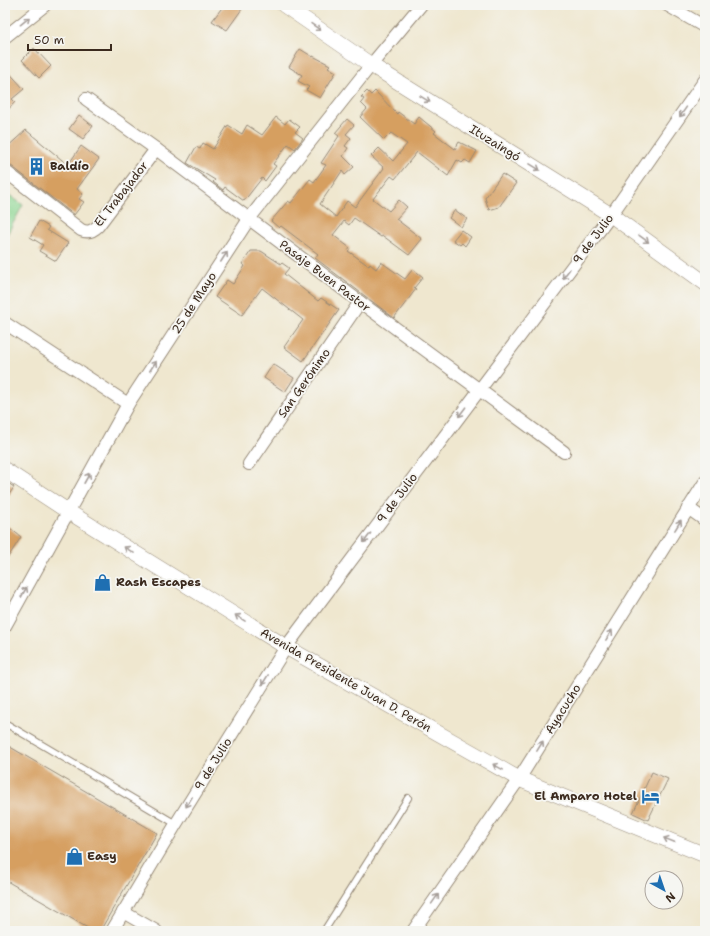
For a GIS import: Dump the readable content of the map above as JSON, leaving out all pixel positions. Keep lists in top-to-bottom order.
{
  "streets": {
    "street": [
      "Ituzaingó",
      "El Trabajador",
      "9 de Julio",
      "Pasaje Buen Pastor",
      "25 de Mayo",
      "San Gerónimo",
      "Avenida Presidente Juan D. Perón",
      "Ayacucho"
    ]
  },
  "crossings": [
    ["Ituzaingó", "9 de Julio"],
    ["Ituzaingó", "25 de Mayo"],
    ["El Trabajador", "Pasaje Buen Pastor"],
    ["9 de Julio", "Pasaje Buen Pastor"],
    ["9 de Julio", "Avenida Presidente Juan D. Perón"],
    ["Pasaje Buen Pastor", "25 de Mayo"],
    ["Pasaje Buen Pastor", "San Gerónimo"],
    ["25 de Mayo", "Avenida Presidente Juan D. Perón"],
    ["Avenida Presidente Juan D. Perón", "Ayacucho"]
  ],
  "one_way": [
    "Ituzaingó",
    "9 de Julio",
    "25 de Mayo",
    "Avenida Presidente Juan D. Perón",
    "Ayacucho"
  ],
  "places": {
    "building": ["Baldío"],
    "shop": ["Rash Escapes", "Easy"],
    "hotel": ["El Amparo Hotel"]
  },
  "scale_bar": "50 m",
  "north": "bottom right"
}
